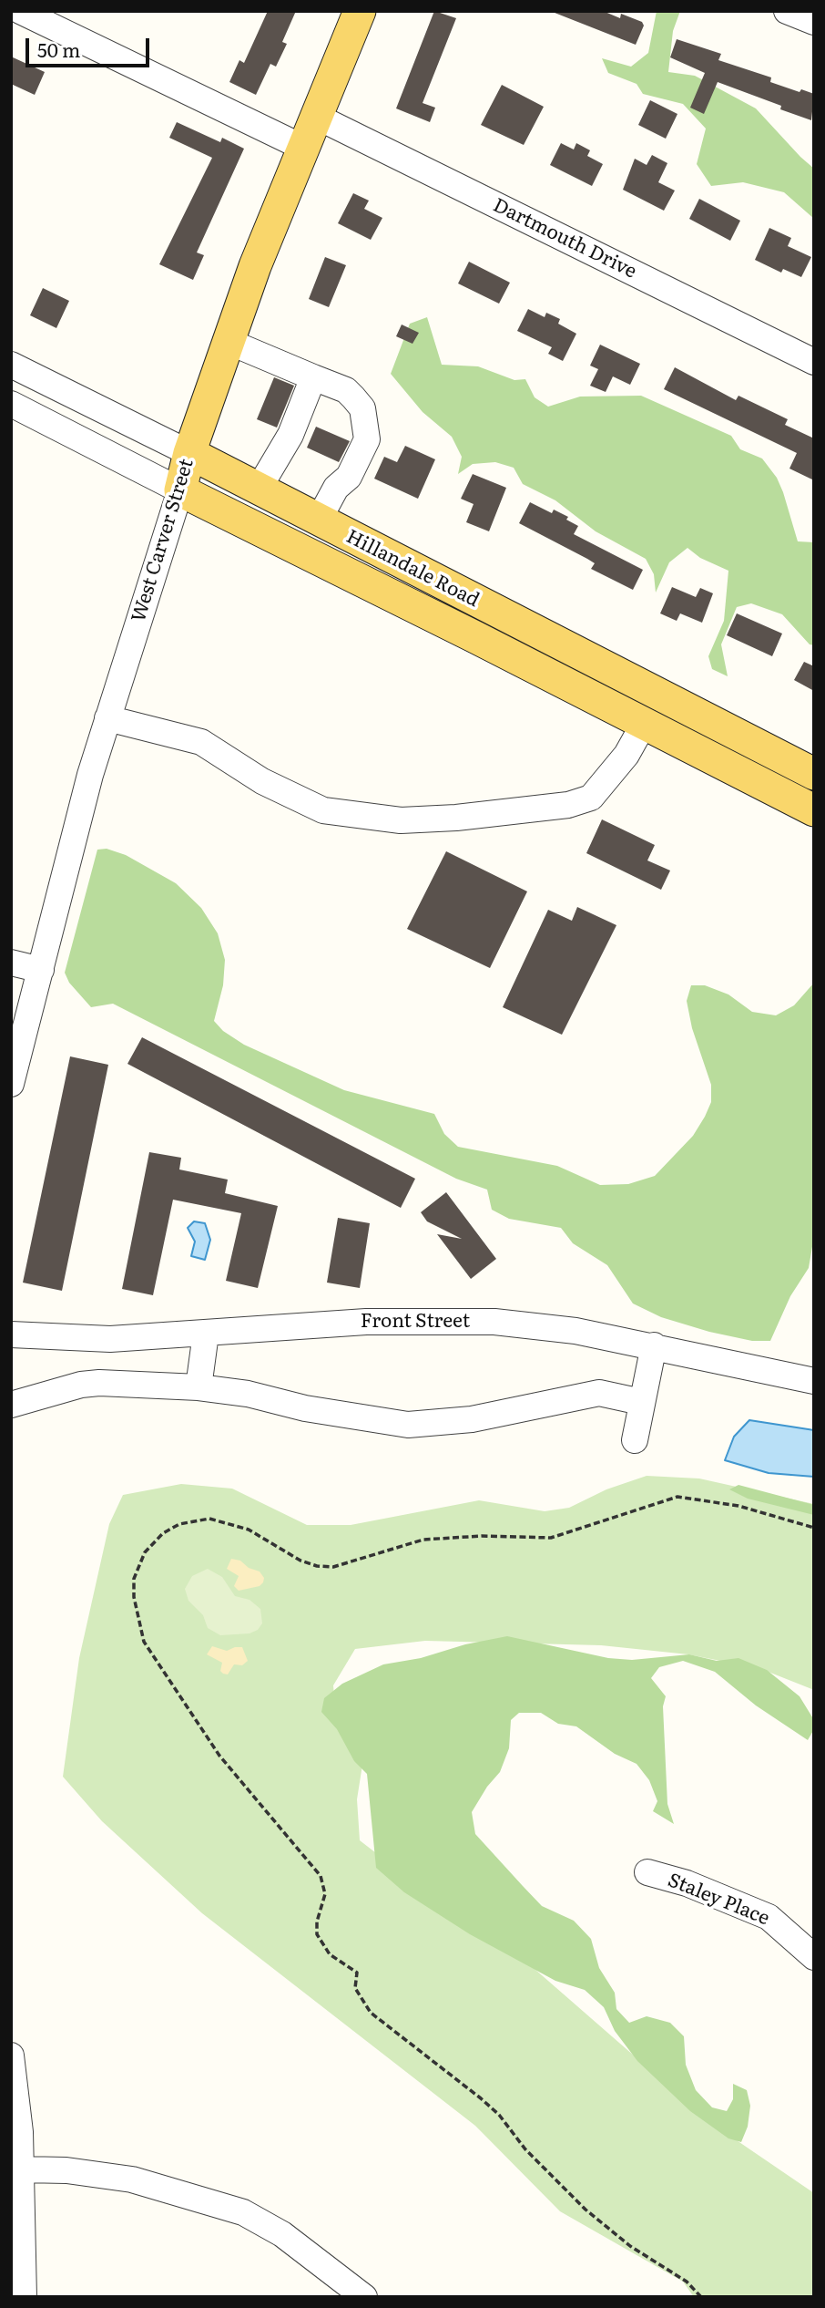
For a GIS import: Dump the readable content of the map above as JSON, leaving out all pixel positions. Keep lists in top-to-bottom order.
{
  "streets": {
    "main road": ["West Carver Street", "Hillandale Road"],
    "street": ["Dartmouth Drive", "Front Street", "Staley Place"]
  },
  "crossings": [
    ["Dartmouth Drive", "West Carver Street"],
    ["West Carver Street", "Hillandale Road"]
  ],
  "scale_bar": "50 m"
}
